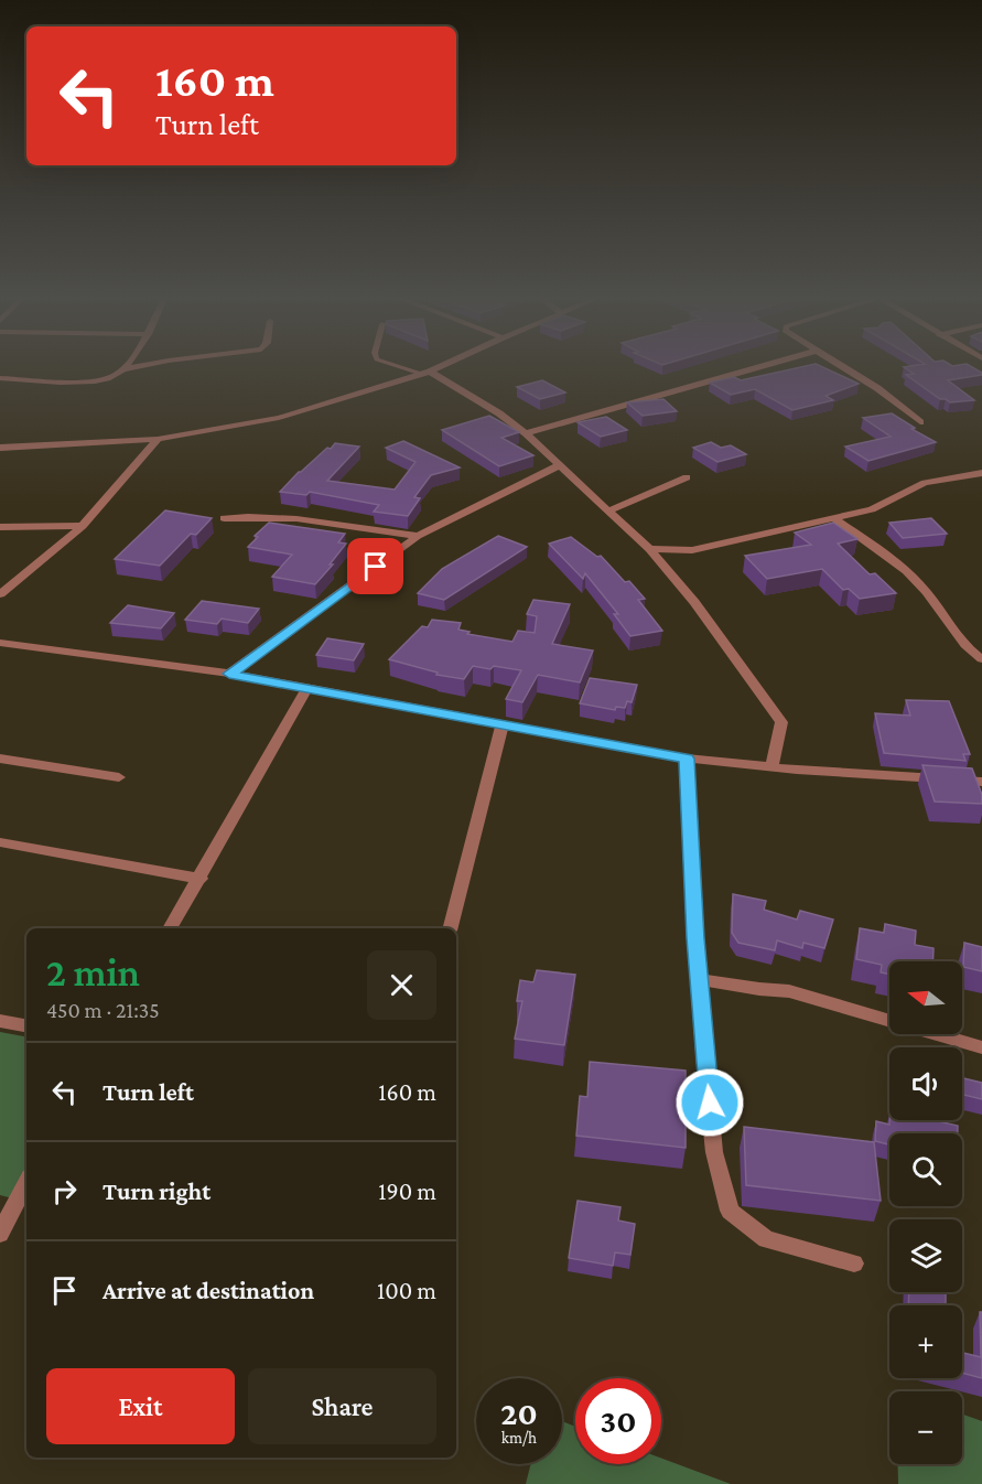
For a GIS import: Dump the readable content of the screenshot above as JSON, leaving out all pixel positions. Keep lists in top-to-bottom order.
{
  "north": "left",
  "page": {
    "turn": ["160 m", "Turn left"],
    "heading": ["2 min", "450 m · 21:35"],
    "map_buttons": ["+", "−"],
    "list": [
      {
        "name": "Turn left",
        "value": "160 m"
      },
      {
        "name": "Turn right",
        "value": "190 m"
      },
      {
        "name": "Arrive at destination",
        "value": "100 m"
      }
    ],
    "buttons": ["Exit", "Share"],
    "speed": "20 km/h",
    "limit": "30"
  }
}
